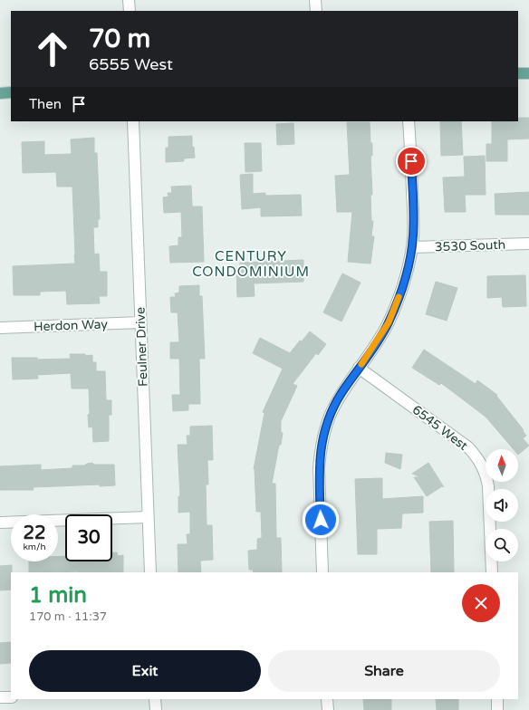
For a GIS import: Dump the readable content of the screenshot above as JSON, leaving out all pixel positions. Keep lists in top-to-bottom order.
{
  "streets": {
    "street": [
      "3530 South",
      "Herdon Way",
      "Feulner Drive",
      "6545 West"
    ]
  },
  "crossings": [
    ["Herdon Way", "Feulner Drive"]
  ],
  "districts": ["CENTURY CONDOMINIUM"],
  "north": "top",
  "page": {
    "turn": ["70 m", "6555 West"],
    "then": "Then",
    "speed": "22 km/h",
    "limit": "30",
    "heading": ["1 min", "170 m · 11:37"],
    "buttons": ["Exit", "Share"]
  }
}
